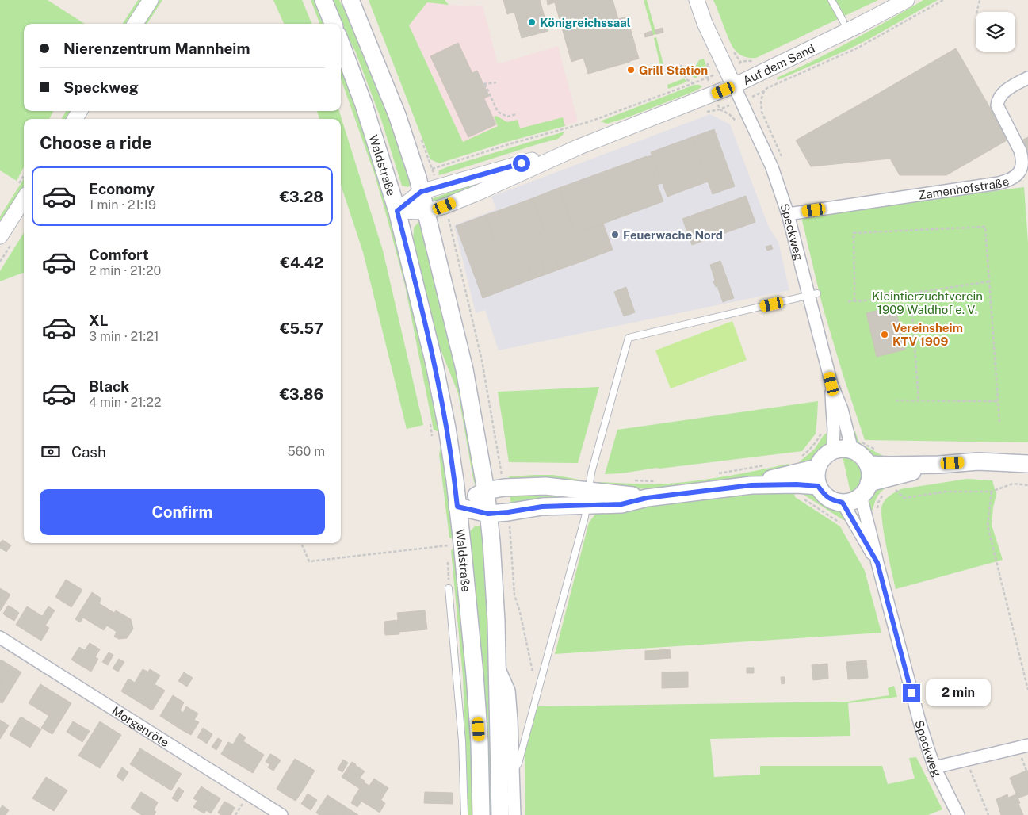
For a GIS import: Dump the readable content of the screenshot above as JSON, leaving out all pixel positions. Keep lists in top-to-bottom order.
{
  "streets": {
    "main road": ["Waldstraße"],
    "street": [
      "Auf dem Sand",
      "Zamenhofstraße",
      "Speckweg",
      "Morgenröte"
    ]
  },
  "crossings": [
    ["Auf dem Sand", "Waldstraße"],
    ["Auf dem Sand", "Speckweg"],
    ["Zamenhofstraße", "Speckweg"]
  ],
  "parks": ["Kleintierzuchtverein 1909 Waldhof e. V."],
  "places": [
    "Königreichssaal",
    "Grill Station",
    "Feuerwache Nord",
    "Vereinsheim KTV 1909"
  ],
  "page": {
    "banner": ["Nierenzentrum Mannheim", "Speckweg"],
    "heading": "Choose a ride",
    "list": [
      {
        "name": "Economy",
        "note": "1 min · 21:19",
        "value": "€3.28"
      },
      {
        "name": "Comfort",
        "note": "2 min · 21:20",
        "value": "€4.42"
      },
      {
        "name": "XL",
        "note": "3 min · 21:21",
        "value": "€5.57"
      },
      {
        "name": "Black",
        "note": "4 min · 21:22",
        "value": "€3.86"
      }
    ],
    "pay": ["Cash", "560 m"],
    "buttons": "Confirm",
    "bubble": "2 min"
  }
}
